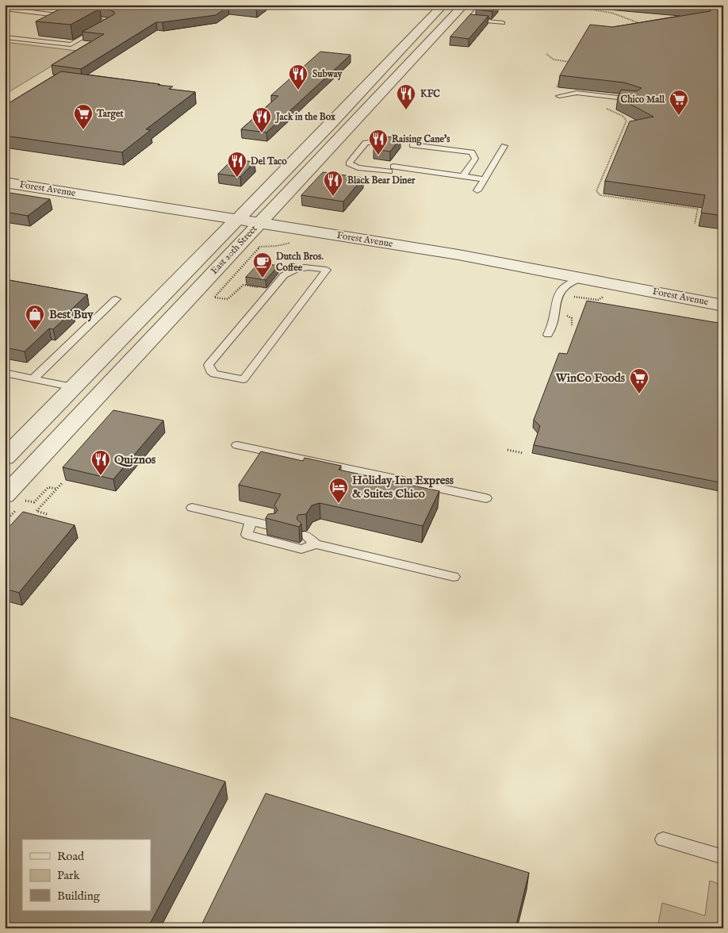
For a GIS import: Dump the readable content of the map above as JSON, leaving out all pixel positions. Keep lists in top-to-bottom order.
{
  "streets": {
    "street": ["Forest Avenue", "East 20th Street"]
  },
  "crossings": [
    ["Forest Avenue", "East 20th Street"]
  ],
  "places": {
    "restaurant": [
      "Subway",
      "KFC",
      "Jack in the Box",
      "Raising Cane's",
      "Del Taco",
      "Black Bear Diner",
      "Quiznos"
    ],
    "supermarket": ["Chico Mall", "Target", "WinCo Foods"],
    "cafe": ["Dutch Bros. Coffee"],
    "shop": ["Best Buy"],
    "hotel": ["Holiday Inn Express & Suites Chico"]
  },
  "legend": ["Road", "Park", "Building"]
}
